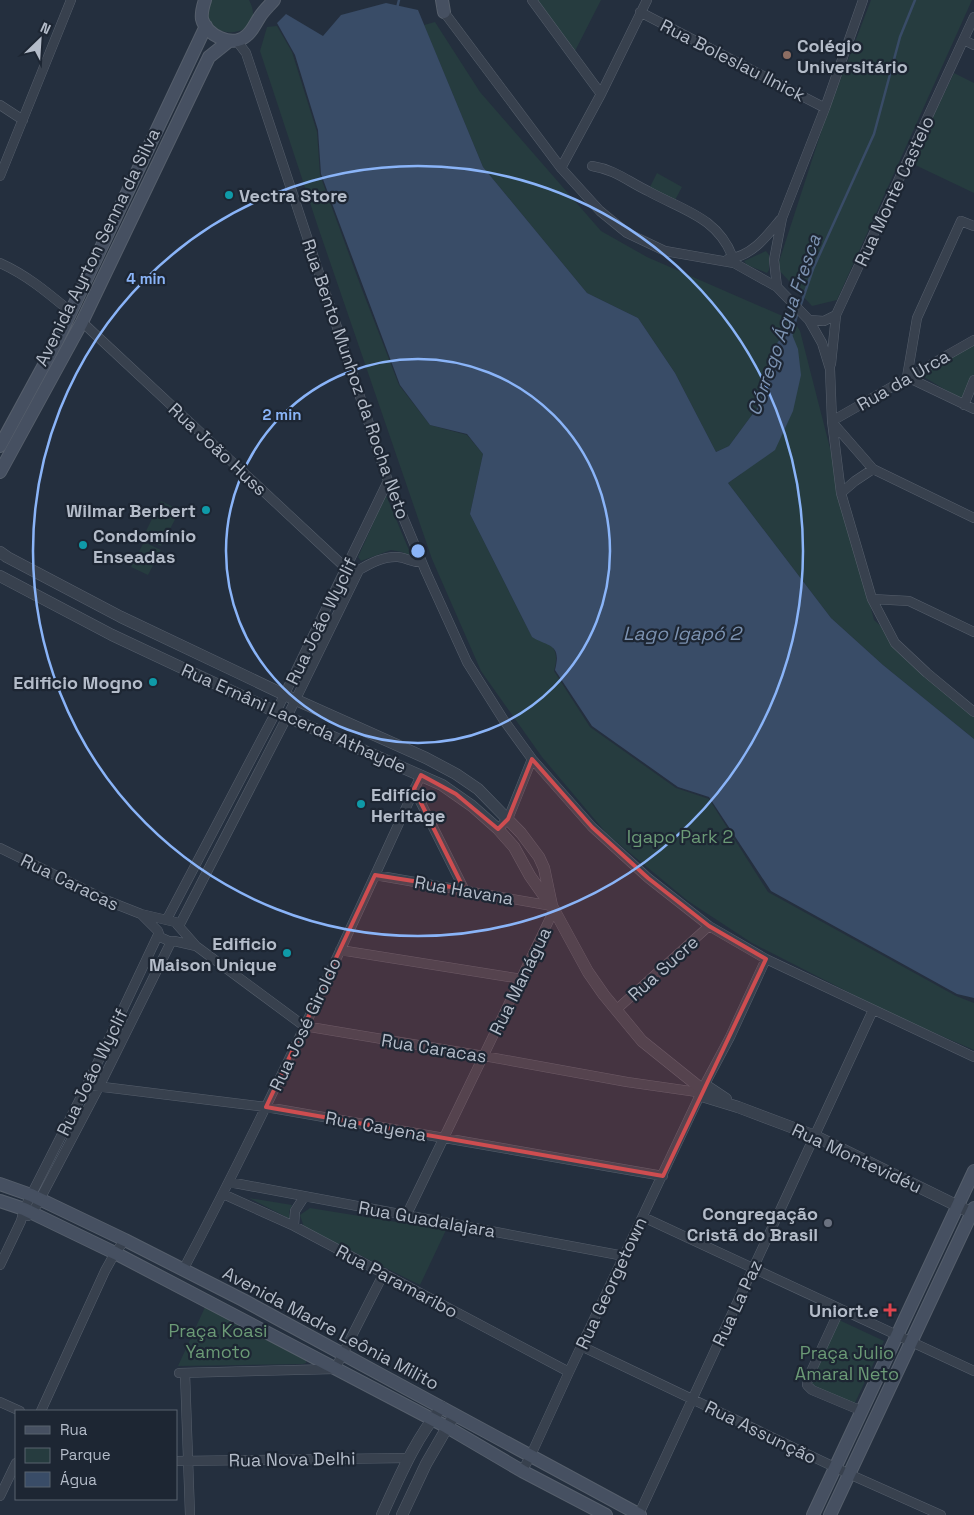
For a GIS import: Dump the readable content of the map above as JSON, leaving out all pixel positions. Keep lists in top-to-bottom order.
{
  "streets": {
    "main road": ["Avenida Ayrton Senna da Silva", "Avenida Madre Leônia Milito"],
    "street": [
      "Rua Boleslau Ilnick",
      "Rua Monte Castelo",
      "Rua Bento Munhoz da Rocha Neto",
      "Rua da Urca",
      "Rua João Huss",
      "Rua João Wyclif",
      "Rua Ernâni Lacerda Athayde",
      "Rua Caracas",
      "Rua Havana",
      "Rua Sucre",
      "Rua Manágua",
      "Rua José Giroldo",
      "Rua Cayena",
      "Rua Montevidéu",
      "Rua Guadalajara",
      "Rua Paramaribo",
      "Rua Georgetown",
      "Rua La Paz",
      "Rua Assunção",
      "Rua Nova Delhi"
    ]
  },
  "crossings": [
    ["Avenida Ayrton Senna da Silva", "Rua Bento Munhoz da Rocha Neto"],
    ["Avenida Ayrton Senna da Silva", "Rua João Huss"],
    ["Rua Bento Munhoz da Rocha Neto", "Rua João Wyclif"],
    ["Rua Bento Munhoz da Rocha Neto", "Rua Sucre"],
    ["Rua Bento Munhoz da Rocha Neto", "Rua Georgetown"],
    ["Rua Bento Munhoz da Rocha Neto", "Rua La Paz"],
    ["Rua João Huss", "Rua João Wyclif"],
    ["Rua João Wyclif", "Rua Ernâni Lacerda Athayde"],
    ["Rua João Wyclif", "Rua Caracas"],
    ["Rua João Wyclif", "Rua Cayena"],
    ["Rua João Wyclif", "Rua Montevidéu"],
    ["Rua João Wyclif", "Avenida Madre Leônia Milito"],
    ["Rua Ernâni Lacerda Athayde", "Rua Havana"],
    ["Rua Ernâni Lacerda Athayde", "Rua Manágua"],
    ["Rua Ernâni Lacerda Athayde", "Rua José Giroldo"],
    ["Rua Ernâni Lacerda Athayde", "Rua Montevidéu"],
    ["Rua Caracas", "Rua Manágua"],
    ["Rua Caracas", "Rua José Giroldo"],
    ["Rua Caracas", "Rua Montevidéu"],
    ["Rua Caracas", "Rua Georgetown"],
    ["Rua Havana", "Rua Manágua"],
    ["Rua Havana", "Rua José Giroldo"],
    ["Rua Havana", "Rua Montevidéu"],
    ["Rua Sucre", "Rua Montevidéu"],
    ["Rua Manágua", "Rua Cayena"],
    ["Rua Manágua", "Rua Montevidéu"],
    ["Rua Manágua", "Rua Guadalajara"],
    ["Rua José Giroldo", "Rua Cayena"],
    ["Rua José Giroldo", "Rua Guadalajara"],
    ["Rua José Giroldo", "Rua Paramaribo"],
    ["Rua José Giroldo", "Avenida Madre Leônia Milito"],
    ["Rua Cayena", "Rua Georgetown"],
    ["Rua Montevidéu", "Rua Georgetown"],
    ["Rua Montevidéu", "Rua La Paz"],
    ["Rua Guadalajara", "Rua Georgetown"],
    ["Rua Paramaribo", "Rua Georgetown"],
    ["Rua Georgetown", "Avenida Madre Leônia Milito"],
    ["Rua Georgetown", "Rua Assunção"],
    ["Rua La Paz", "Avenida Madre Leônia Milito"],
    ["Rua La Paz", "Rua Assunção"]
  ],
  "water": ["Córrego Água Fresca", "Lago Igapó 2"],
  "parks": ["Igapo Park 2", "Praça Koasi Yamoto", "Praça Julio Amaral Neto"],
  "places": {
    "other": [
      "Colégio Universitário",
      "Vectra Store",
      "Wilmar Berbert",
      "Condomínio Enseadas",
      "Edificio Mogno",
      "Edifício Heritage",
      "Edificio Maison Unique",
      "Congregação Cristã do Brasil"
    ],
    "health": ["Uniort.e"]
  },
  "legend": ["Rua", "Parque", "Água"],
  "north": "top right",
  "rings": ["4 min", "2 min"]
}
